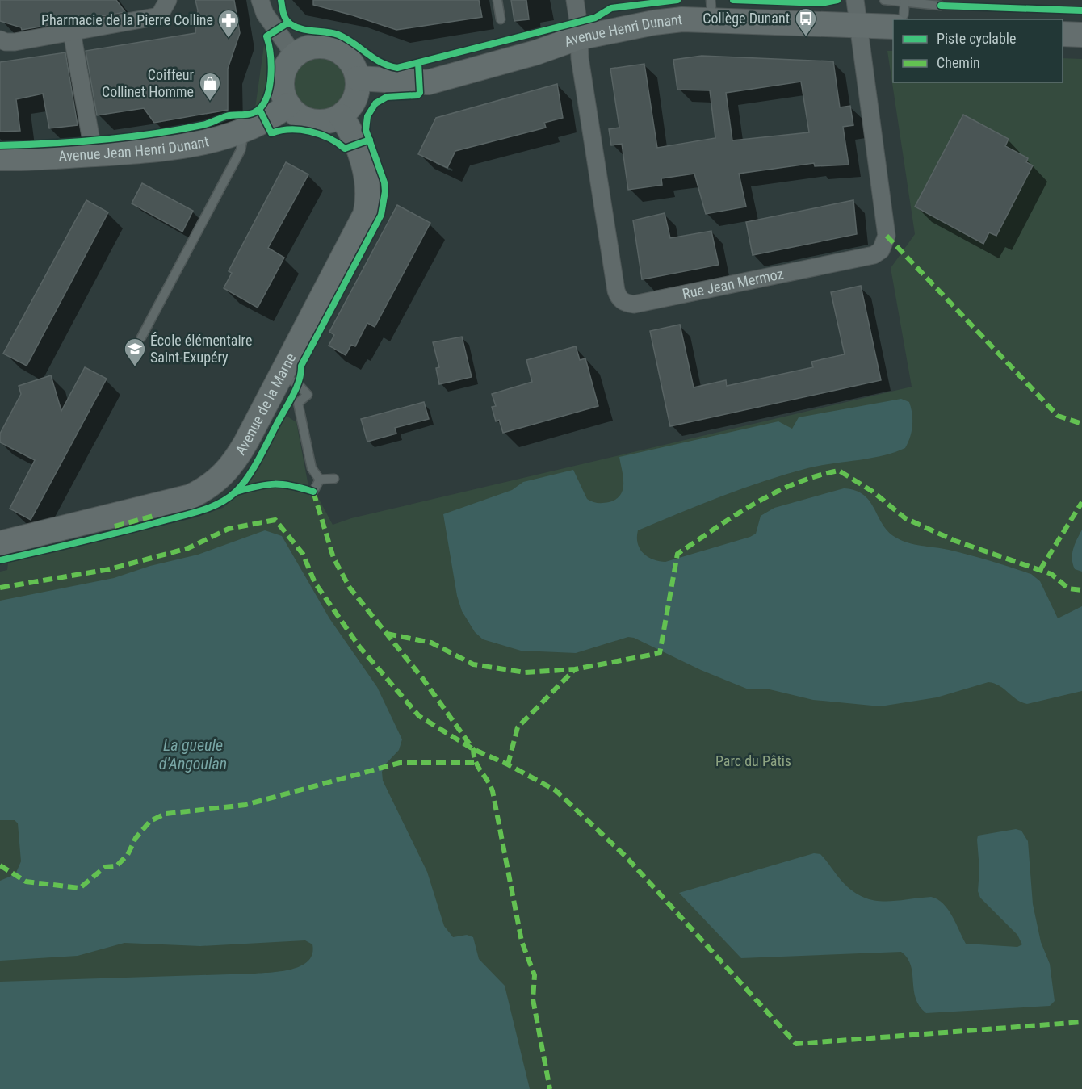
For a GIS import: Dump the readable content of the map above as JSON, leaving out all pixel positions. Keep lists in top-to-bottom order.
{
  "streets": {
    "street": [
      "Avenue Henri Dunant",
      "Avenue Jean Henri Dunant",
      "Rue Jean Mermoz",
      "Avenue de la Marne"
    ]
  },
  "crossings": [
    ["Avenue Henri Dunant", "Avenue Jean Henri Dunant"],
    ["Avenue Henri Dunant", "Rue Jean Mermoz"],
    ["Avenue Henri Dunant", "Avenue de la Marne"],
    ["Avenue Jean Henri Dunant", "Avenue de la Marne"]
  ],
  "water": ["La gueule d'Angoulan"],
  "parks": ["Parc du Pâtis"],
  "places": {
    "bus stop": ["Collège Dunant"],
    "pharmacy": ["Pharmacie de la Pierre Colline"],
    "shop": ["Coiffeur Collinet Homme"],
    "school or university": ["École élémentaire Saint-Exupéry"]
  },
  "legend": ["Piste cyclable", "Chemin"]
}
